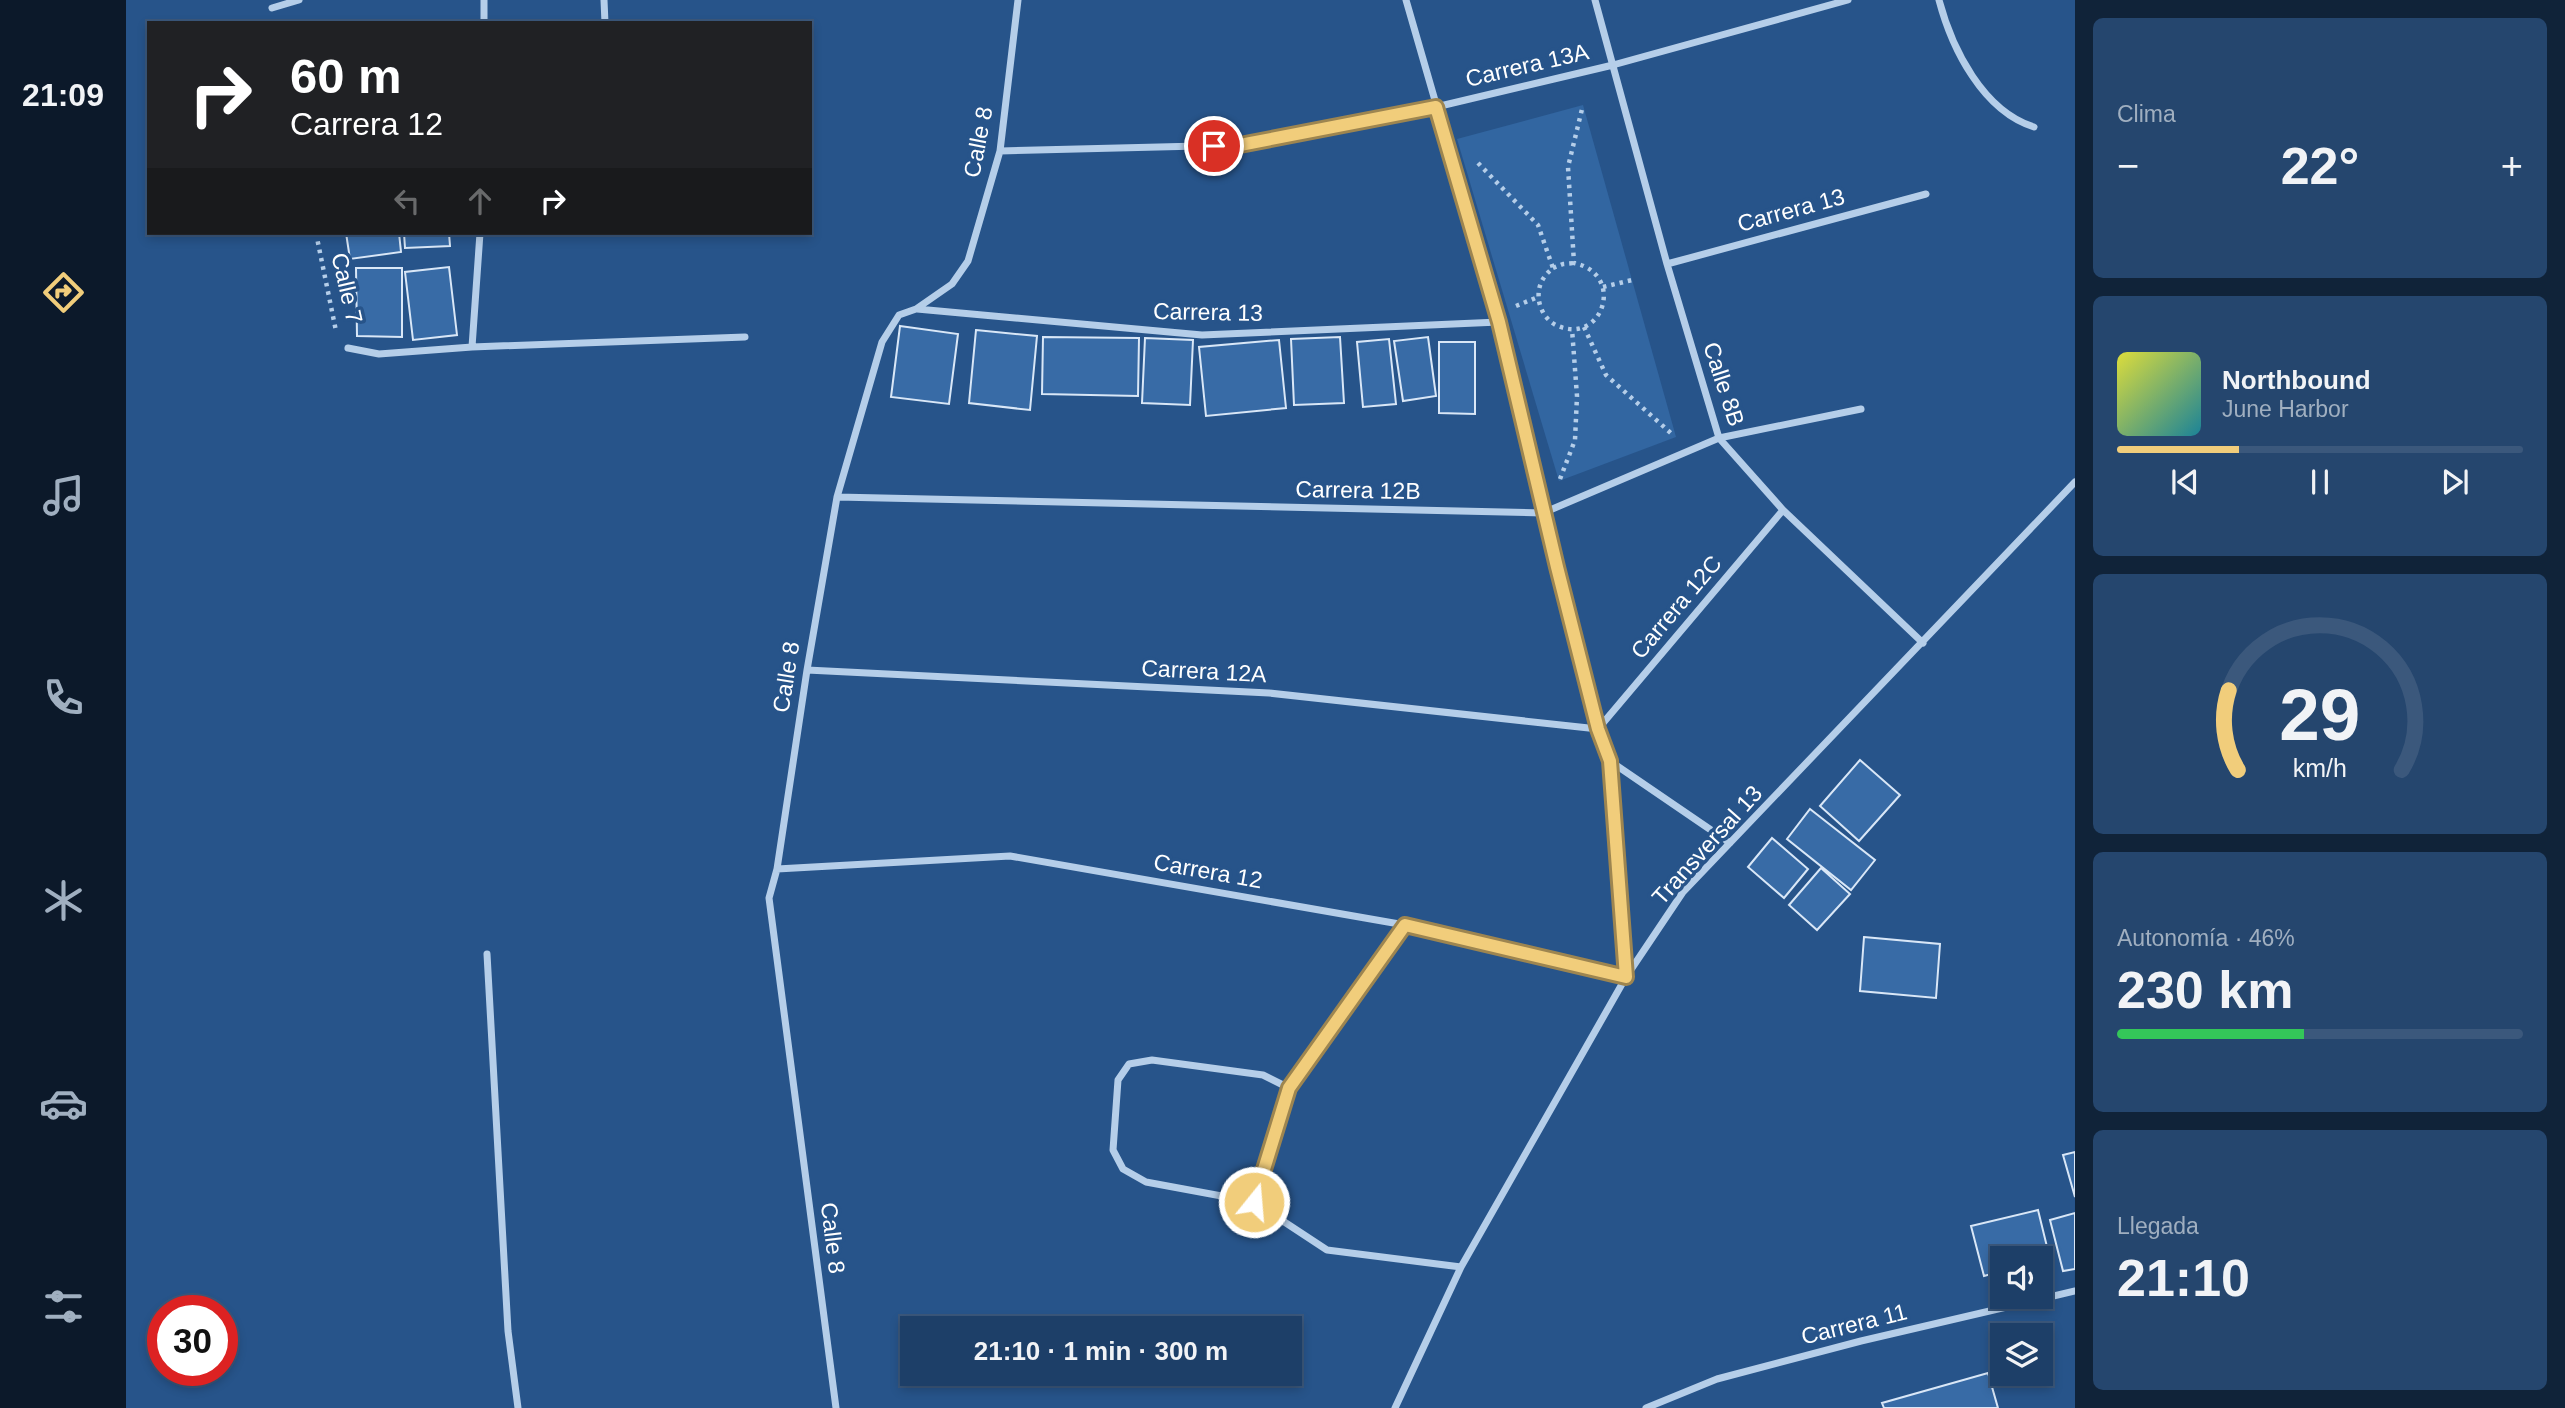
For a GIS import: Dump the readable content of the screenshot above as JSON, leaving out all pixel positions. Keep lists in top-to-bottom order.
{
  "streets": {
    "street": [
      "Carrera 13A",
      "Calle 8",
      "Carrera 13",
      "Calle 8B",
      "Carrera 12B",
      "Carrera 12C",
      "Carrera 12A",
      "Transversal 13",
      "Carrera 12",
      "Carrera 11"
    ],
    "path": ["Calle 7"]
  },
  "crossings": [
    ["Carrera 13A", "Calle 8"],
    ["Carrera 13A", "Calle 8B"],
    ["Calle 8", "Carrera 13"],
    ["Calle 8", "Carrera 12B"],
    ["Calle 8", "Carrera 12A"],
    ["Calle 8", "Carrera 12"],
    ["Carrera 13", "Calle 8B"],
    ["Calle 8B", "Carrera 12B"],
    ["Calle 8B", "Carrera 12C"],
    ["Calle 8B", "Transversal 13"],
    ["Carrera 12C", "Carrera 12A"],
    ["Transversal 13", "Carrera 12"]
  ],
  "page": {
    "tabs": "21:09",
    "tile": [
      "Clima",
      ["Autonomía · 46%", "230 km"],
      ["Llegada", "21:10"]
    ],
    "turn": ["60 m", "Carrera 12"],
    "heat": ["−", "22°", "+"],
    "song": ["Northbound", "June Harbor"],
    "limit": "30",
    "trip": "21:10 · 1 min · 300 m",
    "gauge": ["29", "km/h"]
  }
}
